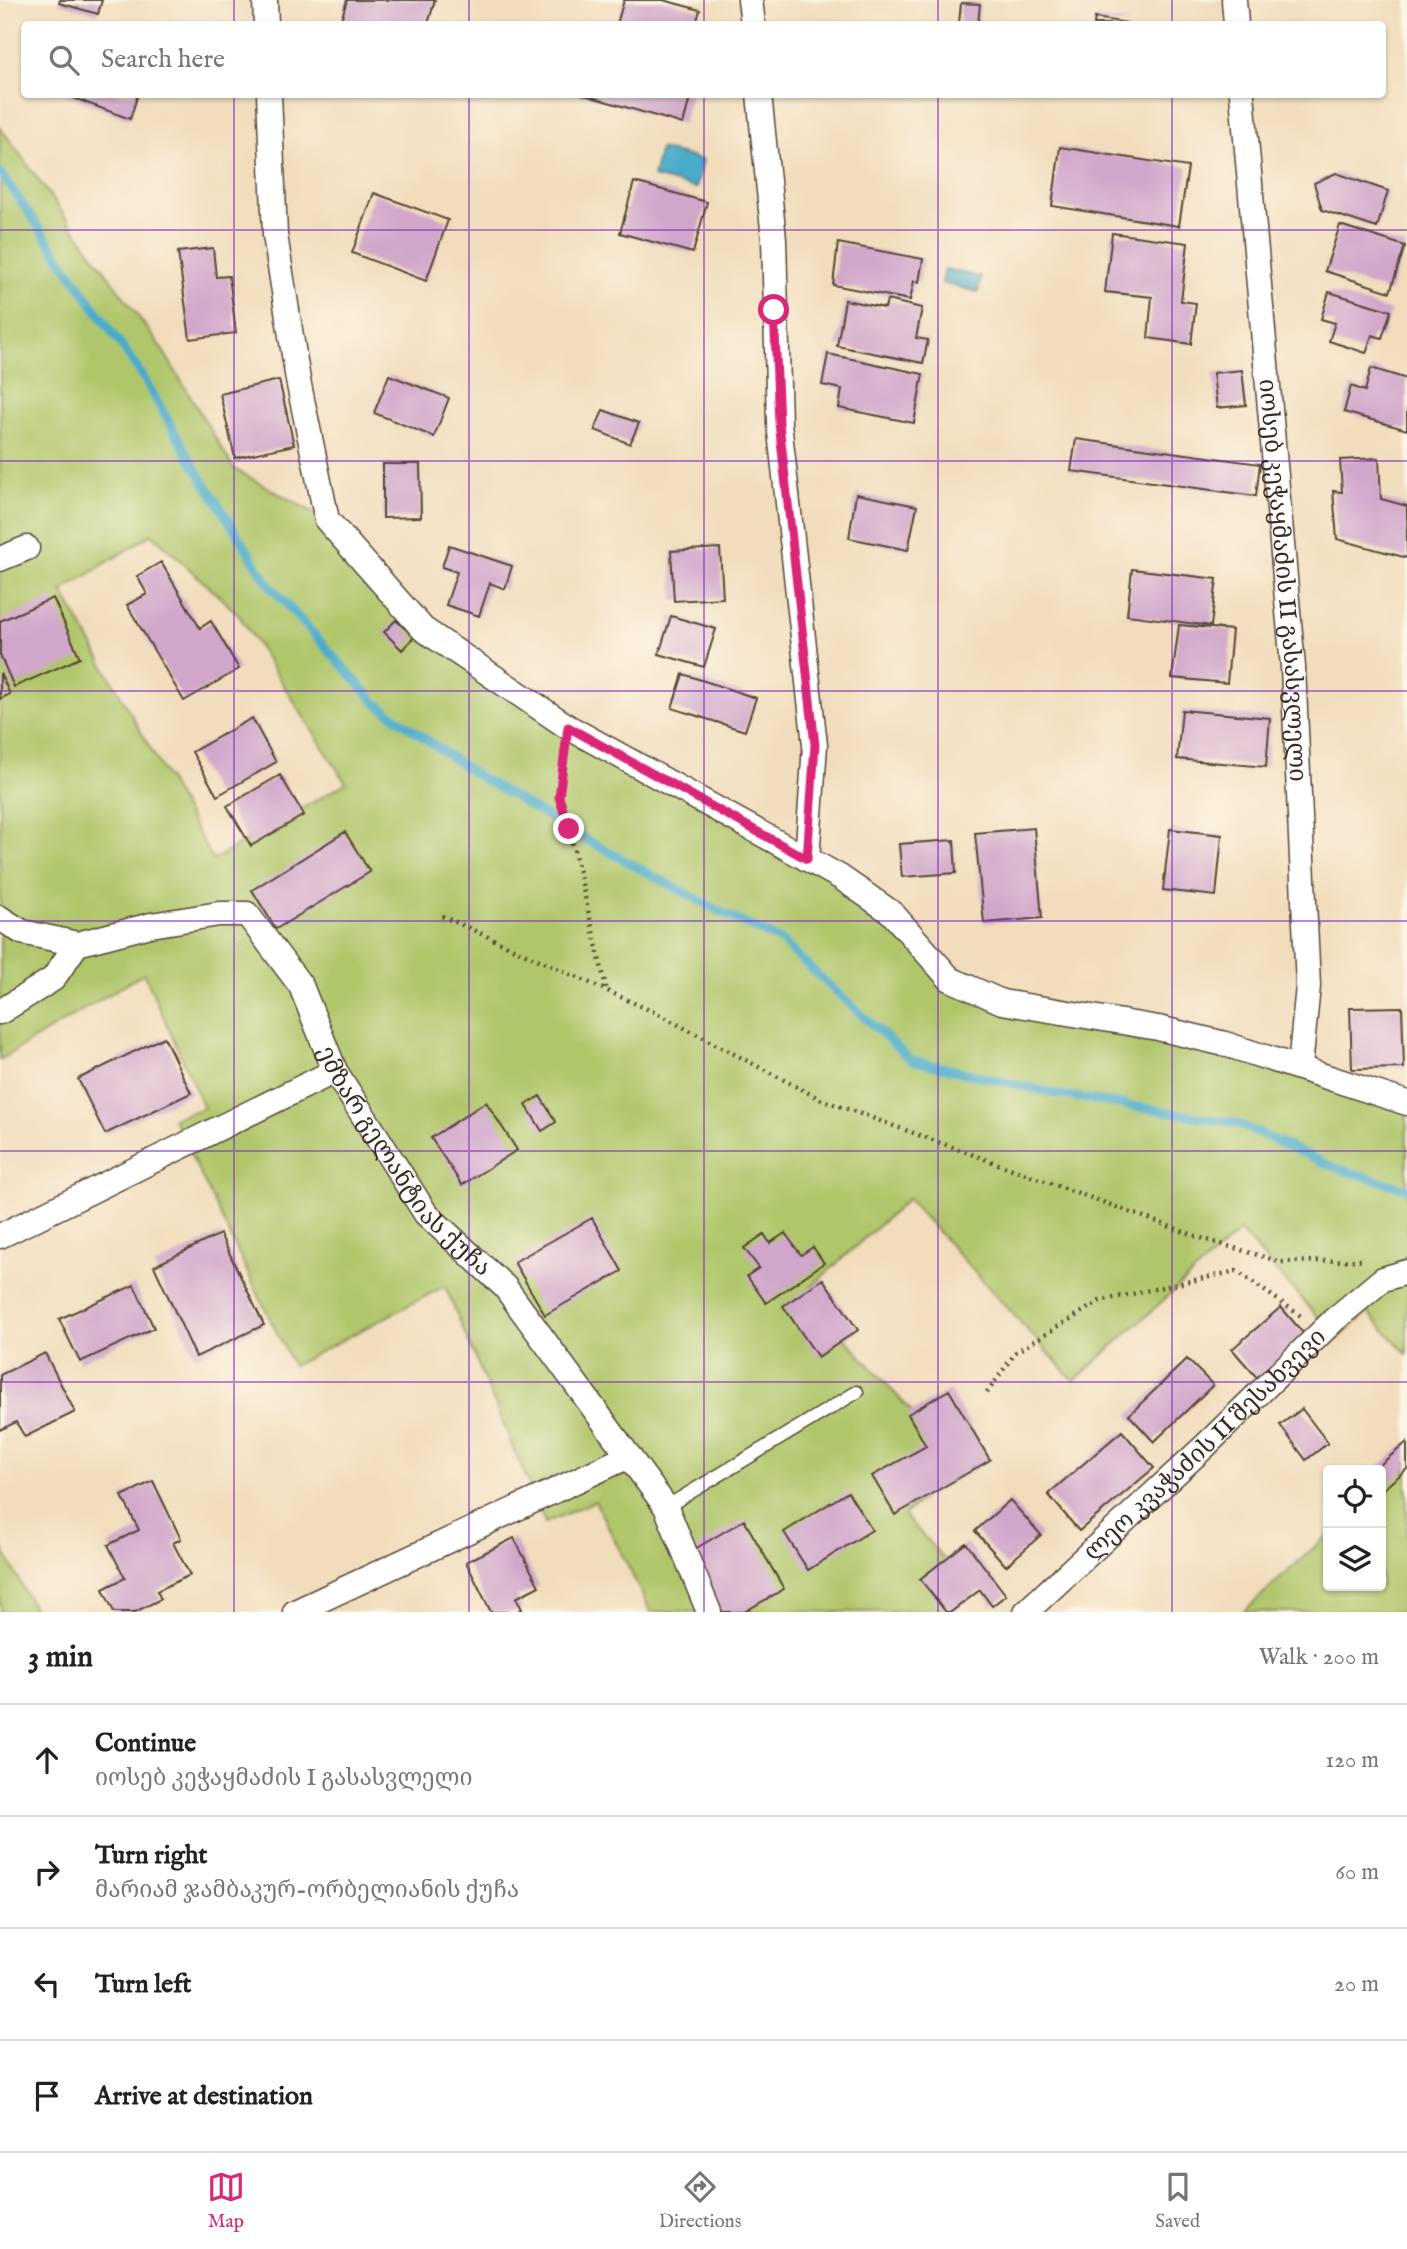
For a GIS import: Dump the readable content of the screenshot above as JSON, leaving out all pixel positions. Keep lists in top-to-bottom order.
{
  "streets": {
    "street": ["იოსებ კეჭაყმაძის II გასასვლელი", "ემზარ გელანტიას ქუჩა", "ლეო კვაჭაძის II შესახვევი"]
  },
  "page": {
    "search": "Search here",
    "heading": ["3 min", "Walk · 200 m"],
    "list": [
      ["Continue", "იოსებ კეჭაყმაძის I გასასვლელი", "120 m"],
      ["Turn right", "მარიამ ჯამბაკურ-ორბელიანის ქუჩა", "60 m"],
      ["Turn left", "20 m"],
      "Arrive at destination"
    ],
    "nav": ["Map", "Directions", "Saved"]
  }
}
